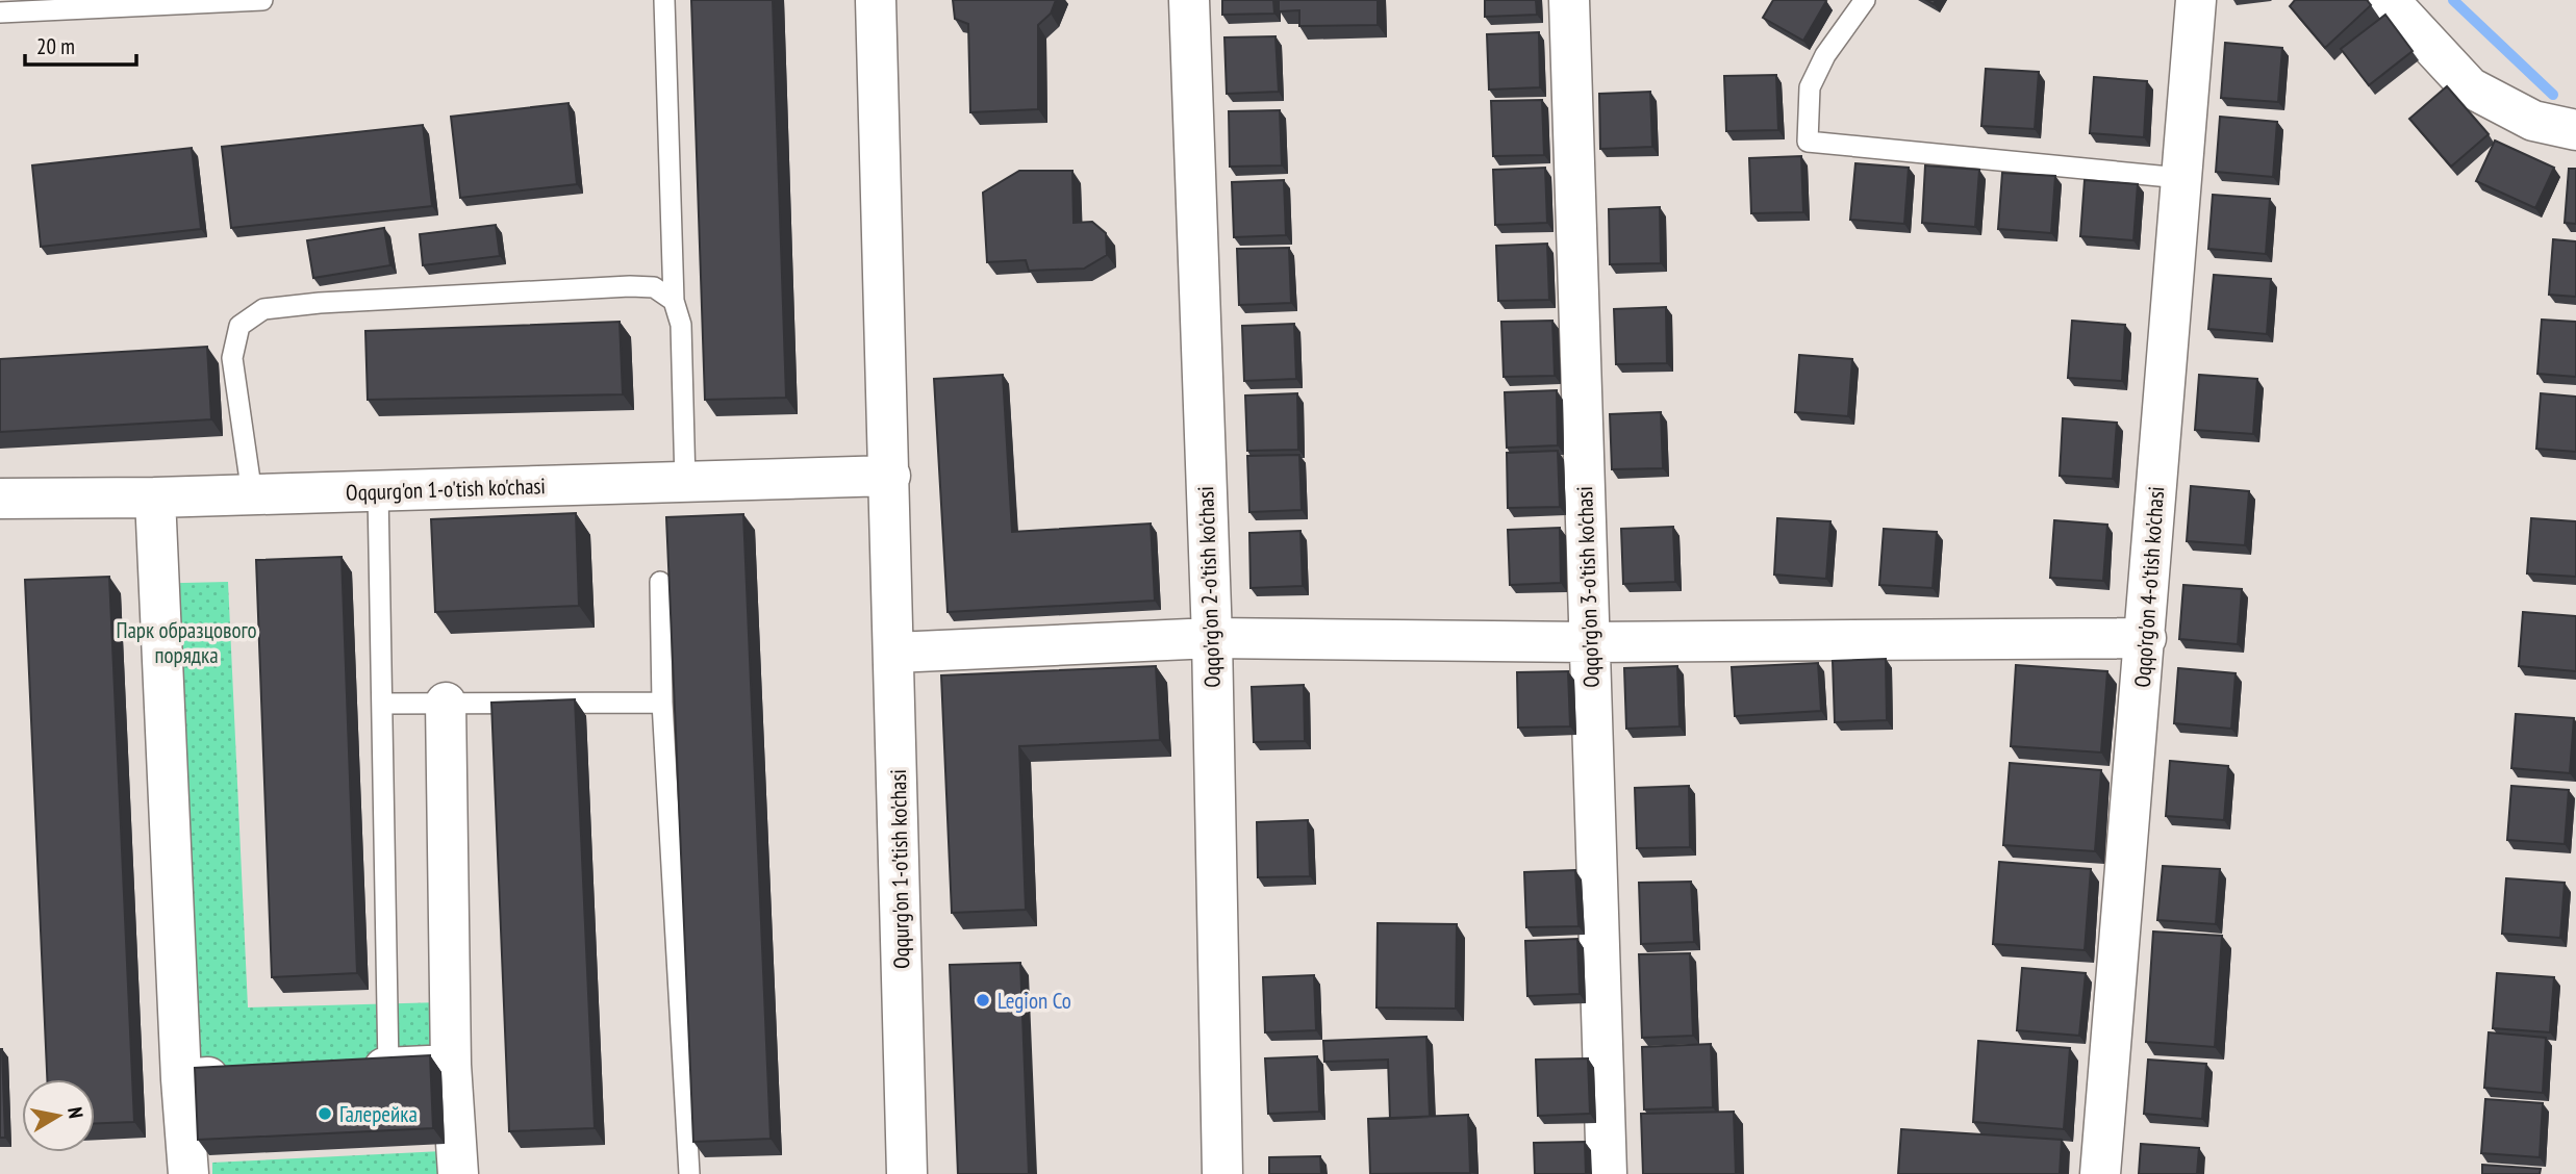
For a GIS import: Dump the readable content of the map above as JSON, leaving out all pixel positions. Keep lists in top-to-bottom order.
{
  "streets": {
    "street": [
      "Oqqurg'on 1-o'tish ko'chasi",
      "Oqqo'rg'on 2-o'tish ko'chasi",
      "Oqqo'rg'on 3-o'tish ko'chasi",
      "Oqqo'rg'on 4-o'tish ko'chasi"
    ]
  },
  "parks": ["Парк образцового порядка"],
  "places": ["Legion Co", "Галерейка"],
  "scale_bar": "20 m",
  "north": "right"
}
